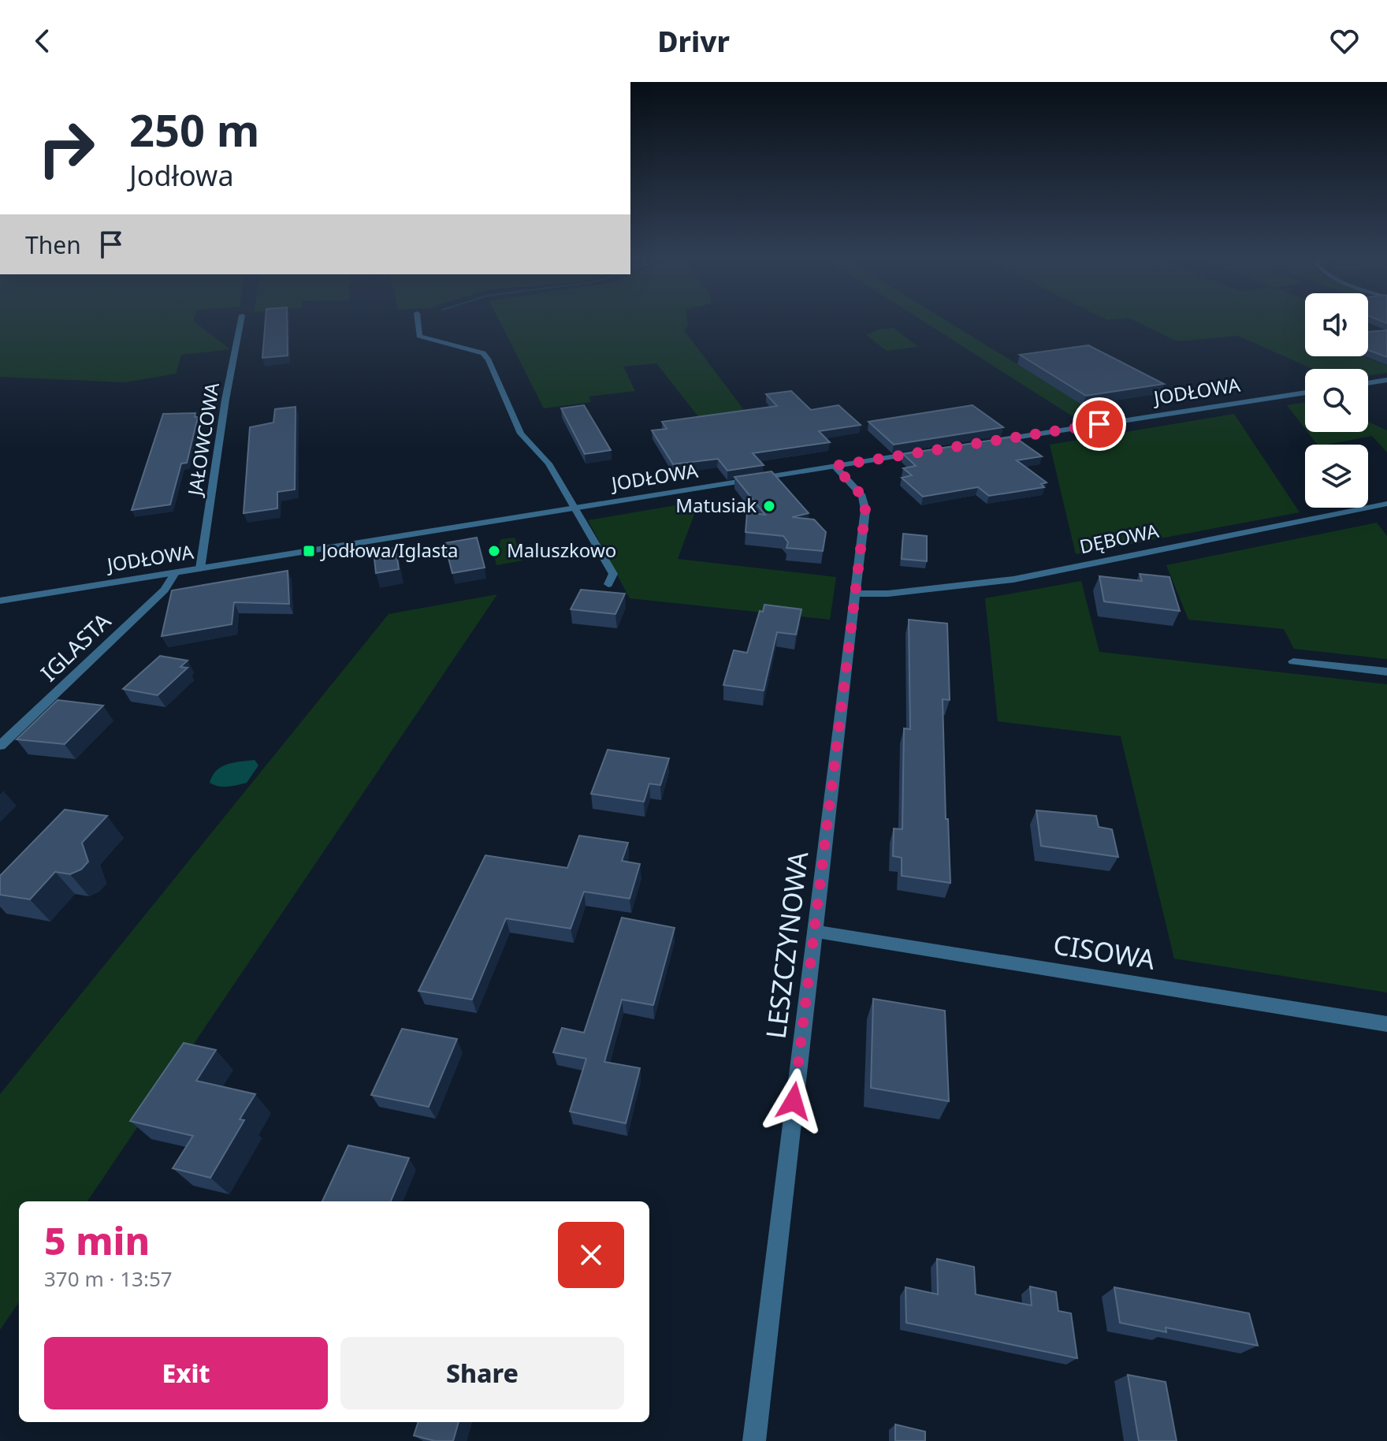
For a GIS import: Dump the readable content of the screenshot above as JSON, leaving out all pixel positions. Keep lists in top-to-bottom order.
{
  "streets": {
    "street": [
      "JODŁOWA",
      "JAŁOWCOWA",
      "DĘBOWA",
      "IGLASTA",
      "LESZCZYNOWA",
      "CISOWA"
    ]
  },
  "crossings": [
    ["JODŁOWA", "JAŁOWCOWA"],
    ["JODŁOWA", "IGLASTA"],
    ["JODŁOWA", "LESZCZYNOWA"],
    ["DĘBOWA", "LESZCZYNOWA"],
    ["LESZCZYNOWA", "CISOWA"]
  ],
  "places": {
    "other": ["Matusiak", "Maluszkowo"],
    "transit": ["Jodłowa/Iglasta"]
  },
  "page": {
    "header": "Drivr",
    "turn": ["250 m", "Jodłowa"],
    "then": "Then",
    "heading": ["5 min", "370 m · 13:57"],
    "buttons": ["Exit", "Share"]
  }
}
